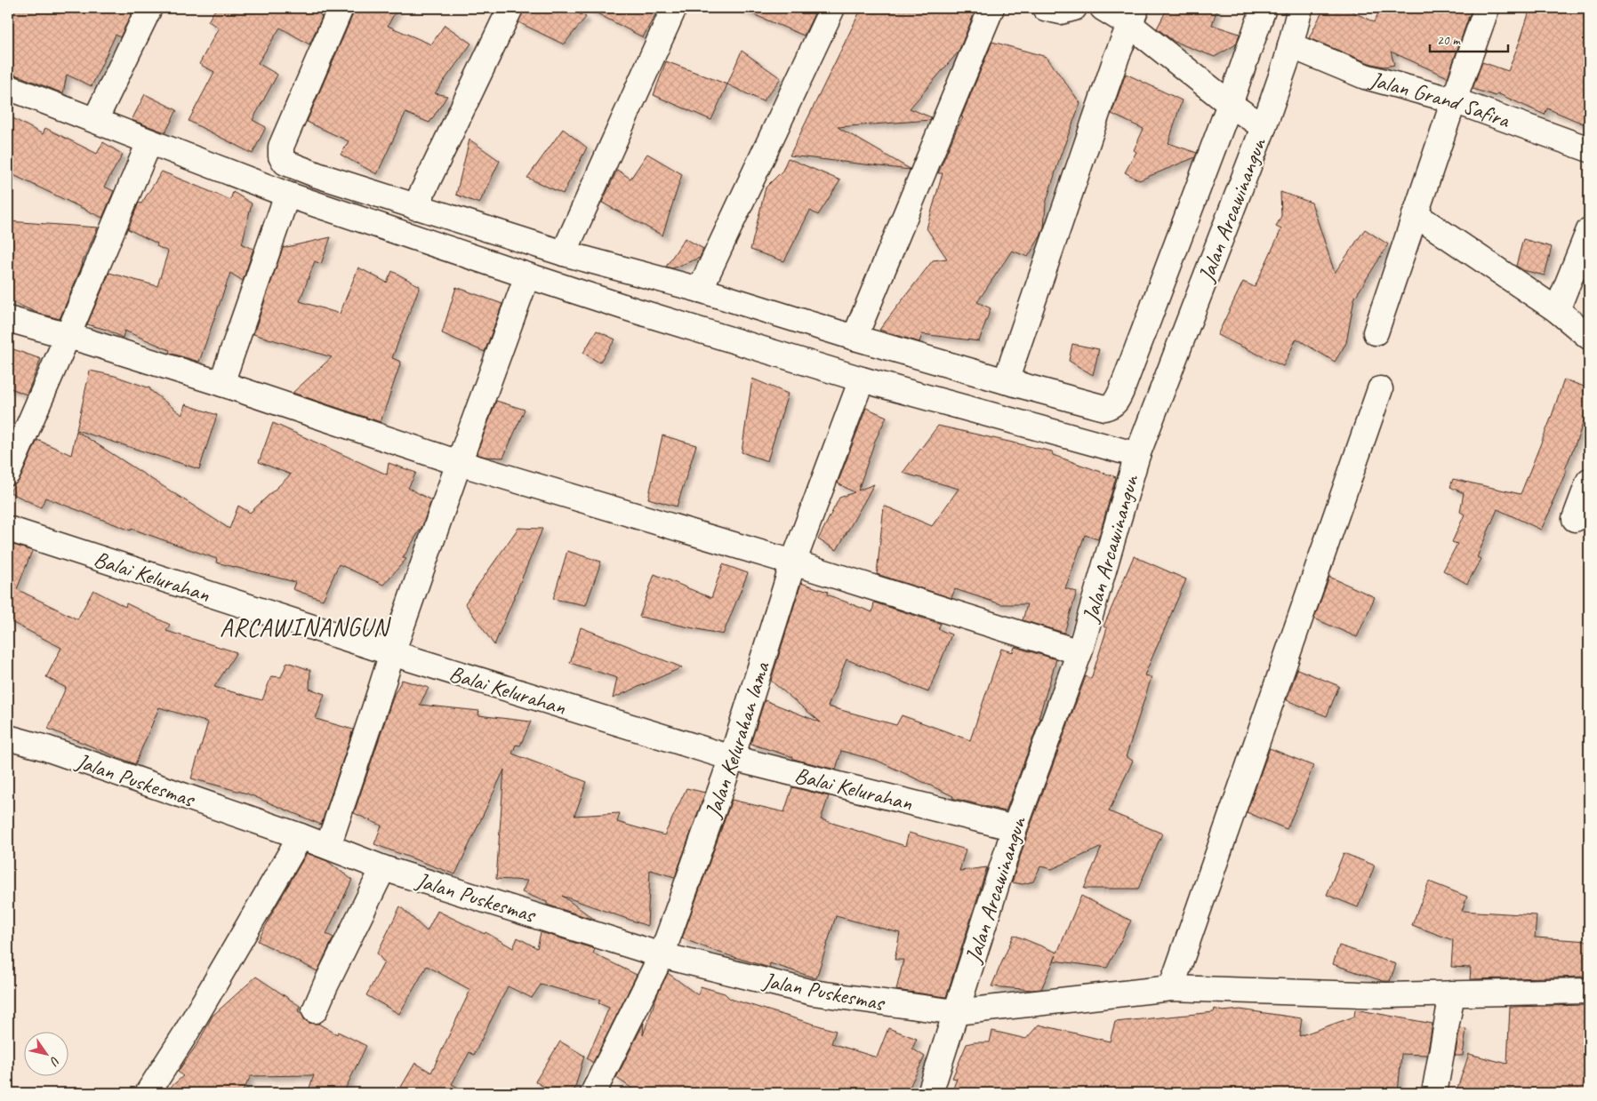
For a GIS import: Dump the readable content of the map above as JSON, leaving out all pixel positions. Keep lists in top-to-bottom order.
{
  "streets": {
    "street": [
      "Jalan Grand Safira",
      "Jalan Arcawinangun",
      "Balai Kelurahan",
      "Jalan Kelurahan lama",
      "Jalan Puskesmas"
    ]
  },
  "crossings": [
    ["Jalan Grand Safira", "Jalan Arcawinangun"],
    ["Jalan Arcawinangun", "Balai Kelurahan"],
    ["Jalan Arcawinangun", "Jalan Puskesmas"],
    ["Balai Kelurahan", "Jalan Kelurahan lama"],
    ["Jalan Kelurahan lama", "Jalan Puskesmas"]
  ],
  "districts": ["ARCAWINANGUN"],
  "scale_bar": "20 m",
  "north": "bottom right"
}
